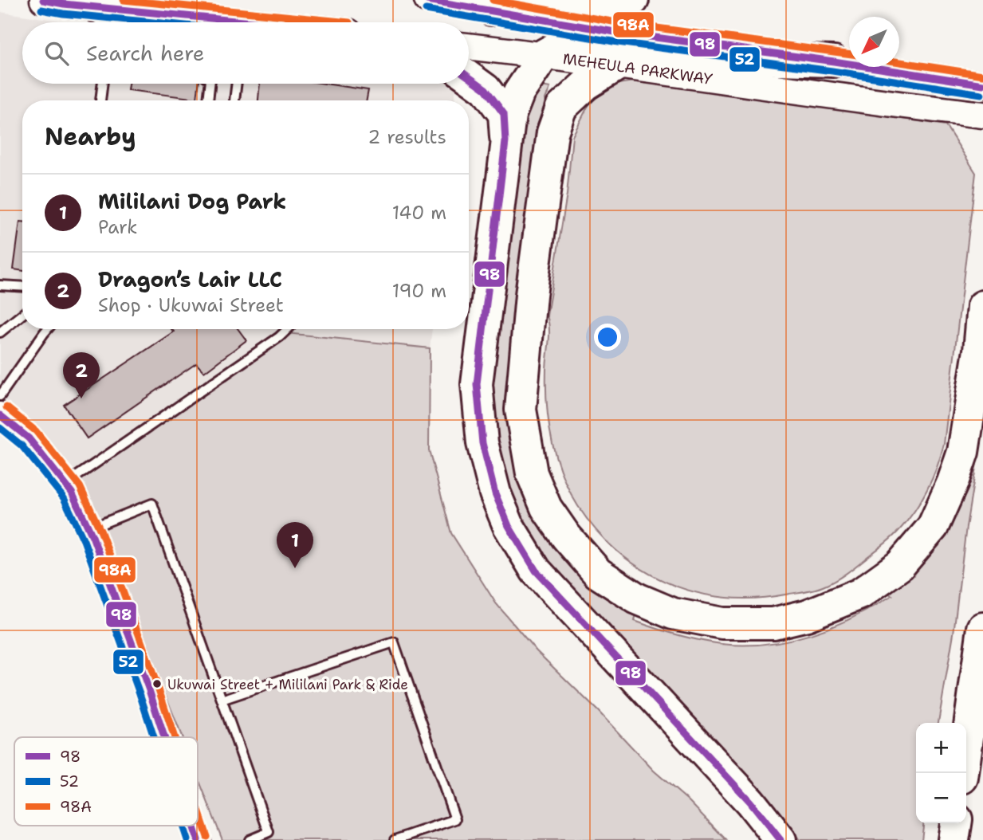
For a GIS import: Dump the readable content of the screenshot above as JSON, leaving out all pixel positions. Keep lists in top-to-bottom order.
{
  "streets": {
    "main road": ["MEHEULA PARKWAY"]
  },
  "places": ["Ukuwai Street + Mililani Park & Ride"],
  "lines": ["transit line 98", "transit line 98A", "transit line 52"],
  "legend": ["98", "52", "98A"],
  "north": "bottom left",
  "page": {
    "search": "Search here",
    "heading": ["Nearby", "2 results"],
    "list": [
      {
        "mark": "1",
        "name": "Mililani Dog Park",
        "note": "Park",
        "value": "140 m"
      },
      {
        "mark": "2",
        "name": "Dragon’s Lair LLC",
        "note": "Shop · Ukuwai Street",
        "value": "190 m"
      }
    ],
    "pins": ["2", "1"],
    "map_buttons": ["+", "−"]
  }
}
